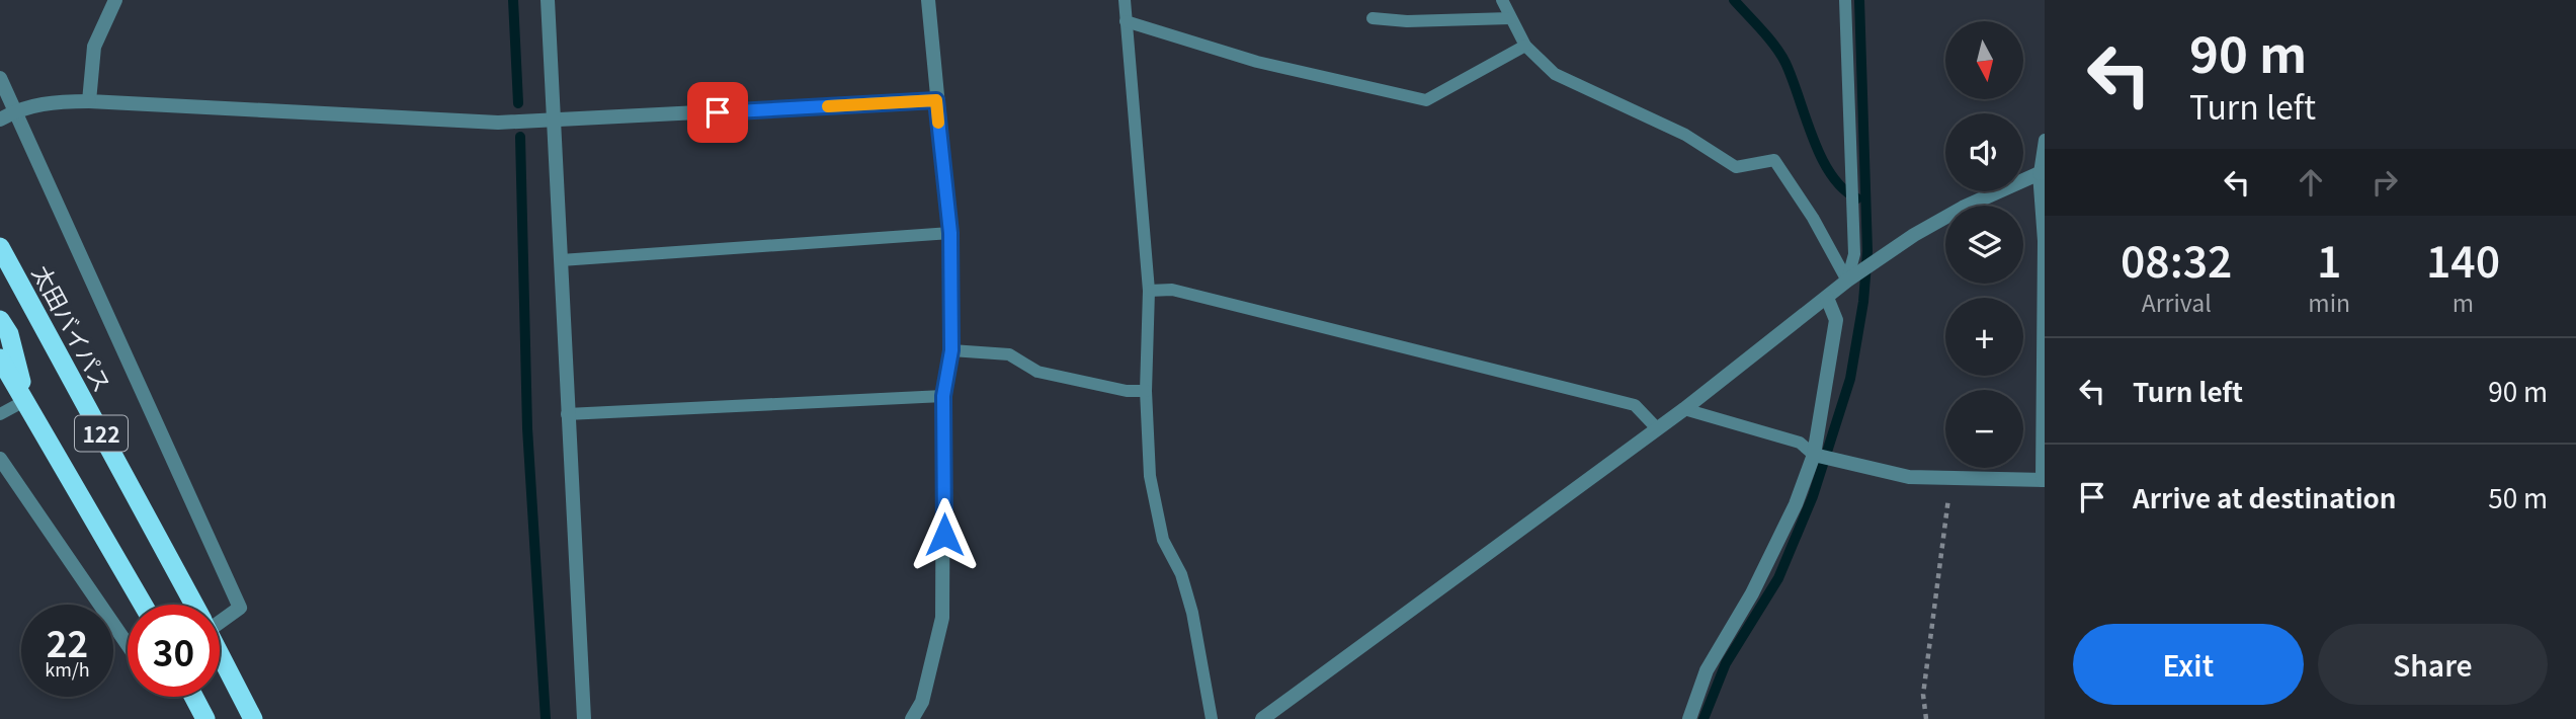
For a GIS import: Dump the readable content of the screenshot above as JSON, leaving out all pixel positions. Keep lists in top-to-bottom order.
{
  "streets": {
    "highway": ["太田バイパス", "122"]
  },
  "north": "bottom",
  "page": {
    "turn": ["90 m", "Turn left"],
    "map_buttons": ["+", "−"],
    "eta": [
      "08:32",
      "Arrival",
      "1",
      "min",
      "140",
      "m"
    ],
    "list": [
      {
        "name": "Turn left",
        "value": "90 m"
      },
      {
        "name": "Arrive at destination",
        "value": "50 m"
      }
    ],
    "speed": "22 km/h",
    "limit": "30",
    "buttons": ["Exit", "Share"]
  }
}
